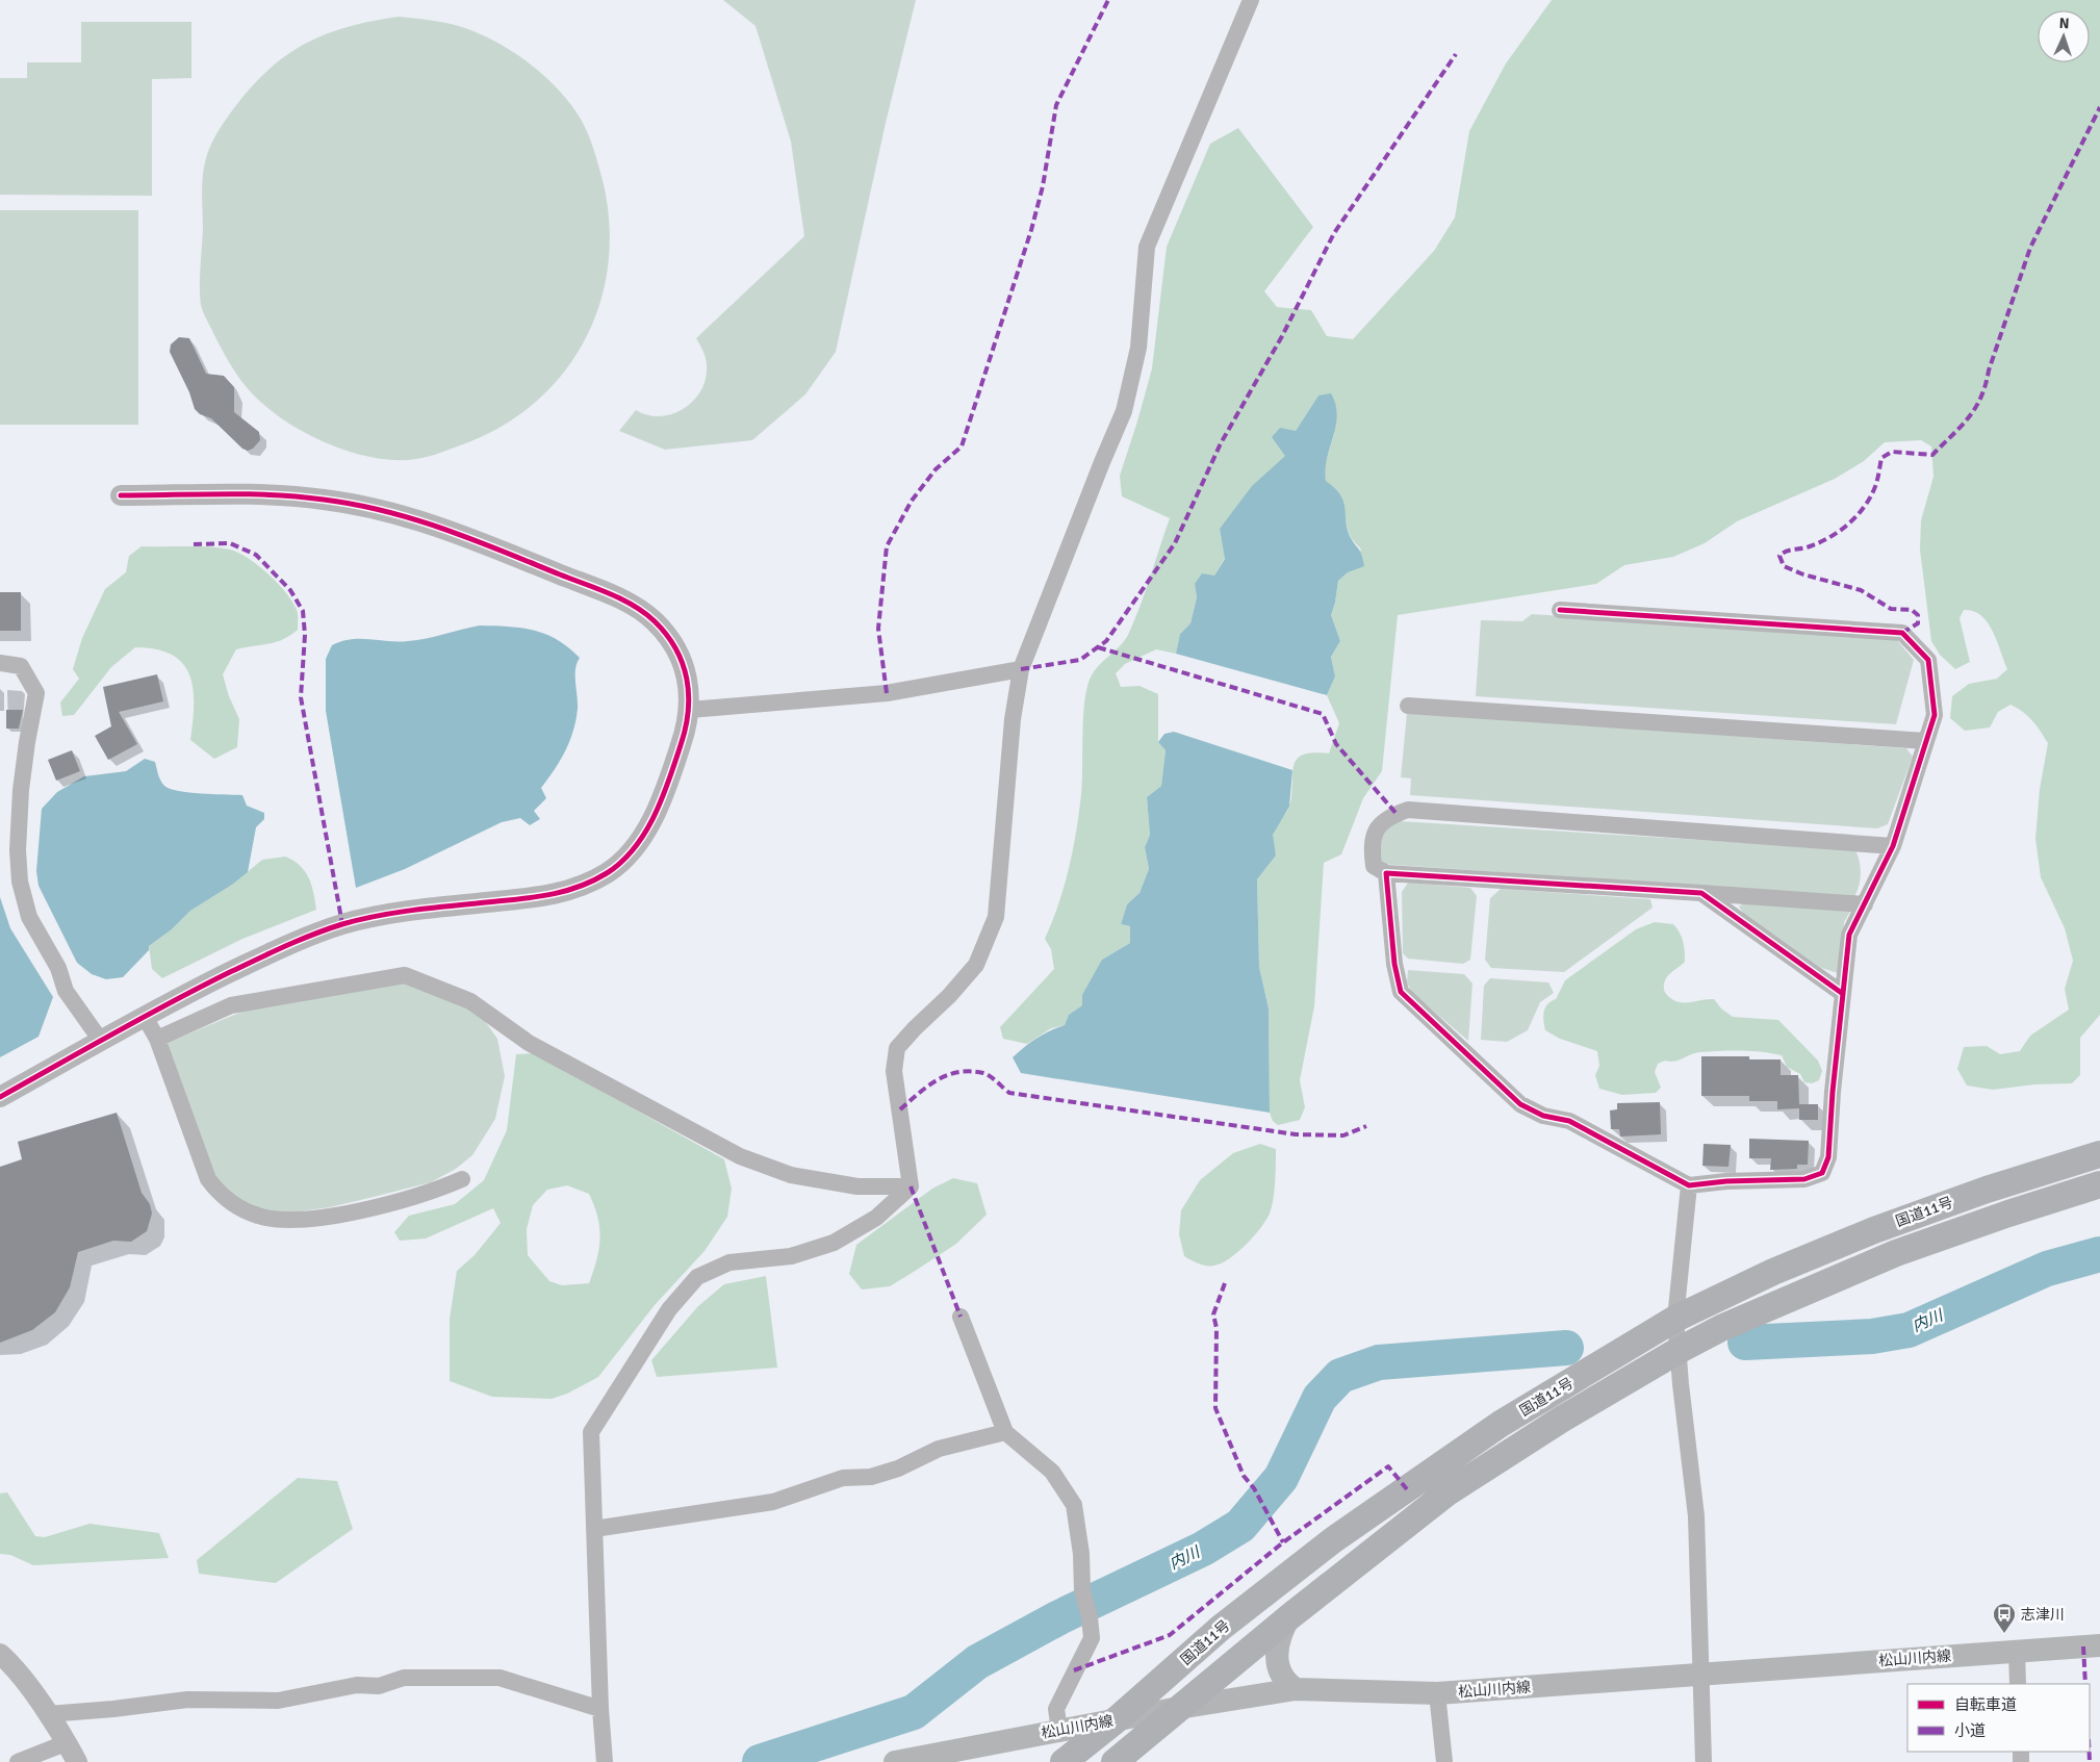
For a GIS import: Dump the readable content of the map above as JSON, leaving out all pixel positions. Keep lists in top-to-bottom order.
{
  "streets": {
    "highway": ["国道11号"],
    "main road": ["松山川内線"]
  },
  "crossings": [
    ["国道11号", "松山川内線"]
  ],
  "water": ["内川"],
  "places": {
    "bus stop": ["志津川"]
  },
  "legend": ["自転車道", "小道"],
  "north": "top"
}
